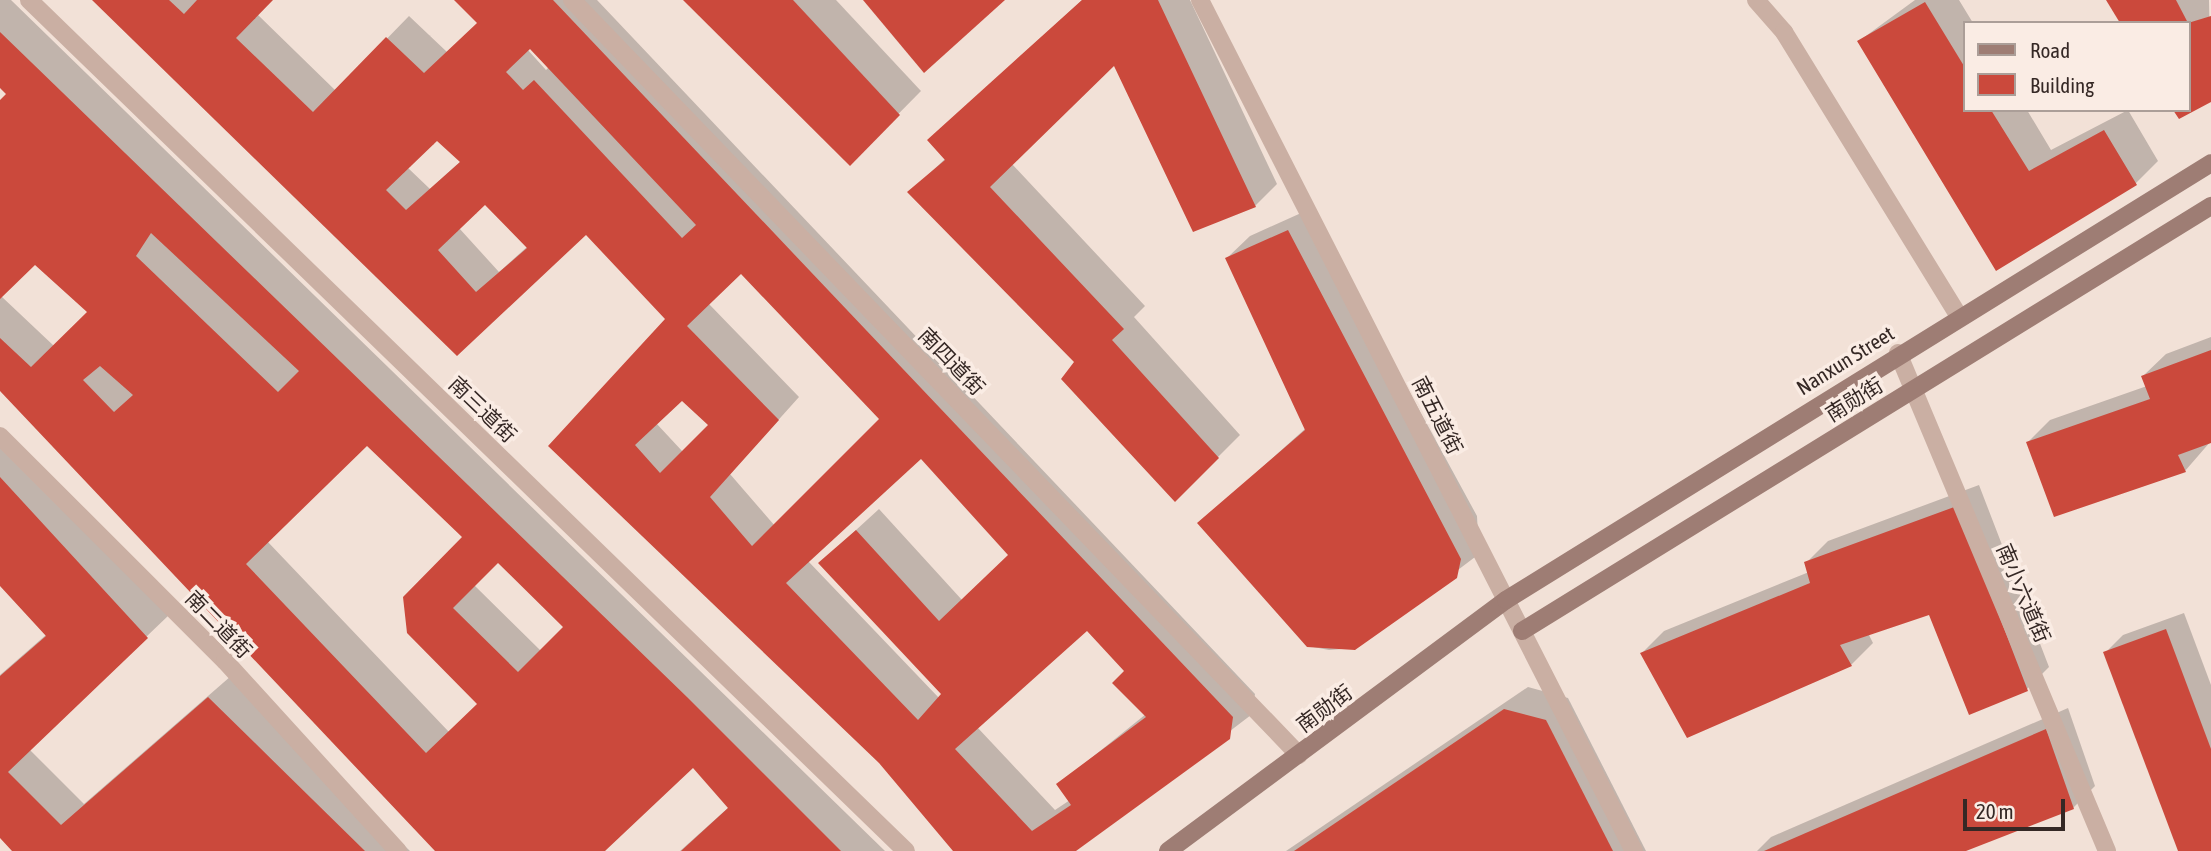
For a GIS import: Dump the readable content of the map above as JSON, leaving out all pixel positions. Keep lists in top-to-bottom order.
{
  "streets": {
    "main road": ["Nanxun Street", "南勋街"],
    "street": [
      "南四道街",
      "南三道街",
      "南五道街",
      "南小六道街",
      "南二道街"
    ]
  },
  "crossings": [
    ["Nanxun Street", "南勋街"],
    ["Nanxun Street", "南五道街"],
    ["Nanxun Street", "南小六道街"],
    ["南四道街", "南勋街"],
    ["南勋街", "南五道街"],
    ["南勋街", "南小六道街"]
  ],
  "legend": ["Road", "Building"],
  "scale_bar": "20 m"
}
